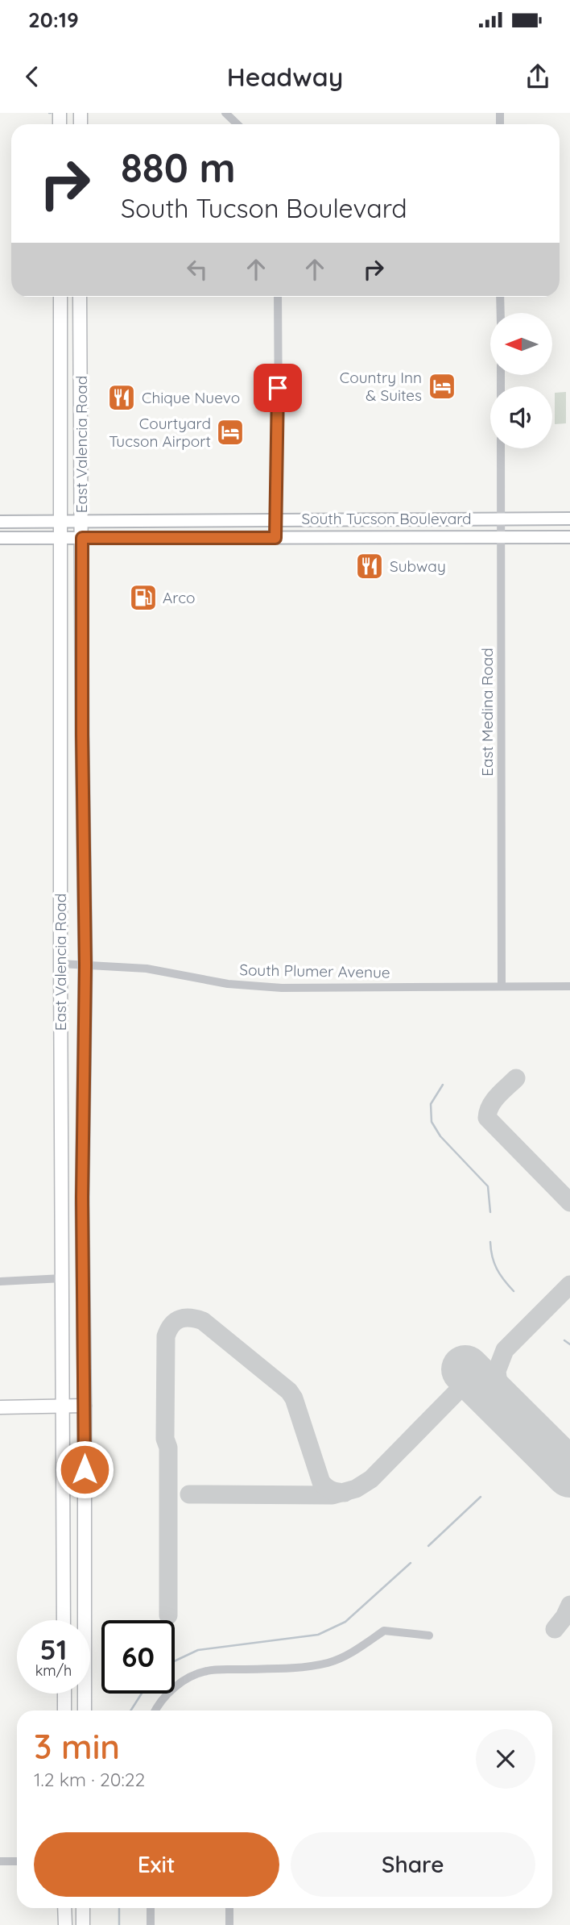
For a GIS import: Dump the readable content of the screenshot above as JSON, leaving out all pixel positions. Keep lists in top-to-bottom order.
{
  "streets": {
    "main road": ["East Valencia Road", "South Tucson Boulevard"],
    "street": ["East Medina Road", "South Plumer Avenue"]
  },
  "crossings": [
    ["East Valencia Road", "South Tucson Boulevard"],
    ["East Valencia Road", "South Plumer Avenue"],
    ["South Tucson Boulevard", "East Medina Road"],
    ["East Medina Road", "South Plumer Avenue"]
  ],
  "places": {
    "hotel": ["Country Inn & Suites", "Courtyard Tucson Airport"],
    "restaurant": ["Chique Nuevo", "Subway"],
    "fuel station": ["Arco"]
  },
  "north": "left",
  "page": {
    "status": "20:19",
    "header": "Headway",
    "turn": ["880 m", "South Tucson Boulevard"],
    "speed": "51 km/h",
    "limit": "60",
    "heading": ["3 min", "1.2 km · 20:22"],
    "buttons": ["Exit", "Share"]
  }
}
